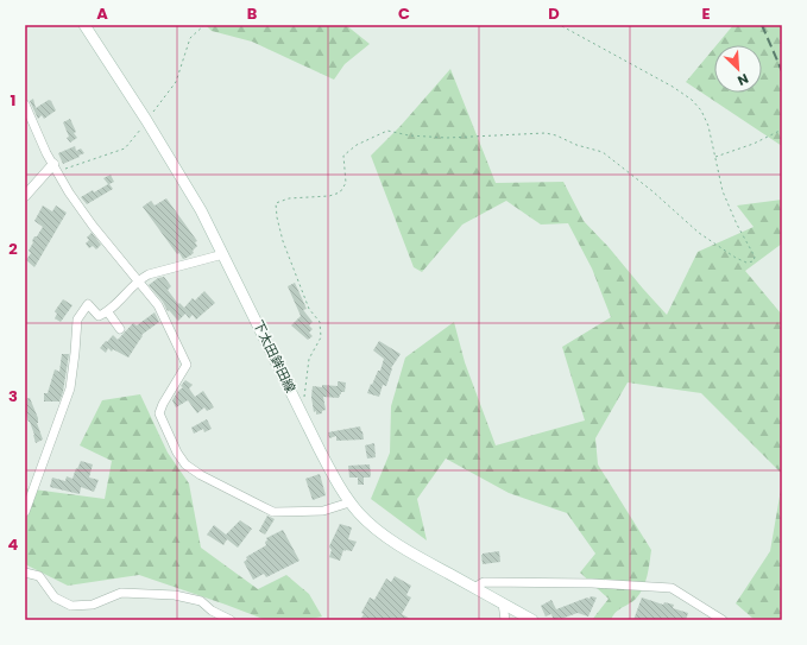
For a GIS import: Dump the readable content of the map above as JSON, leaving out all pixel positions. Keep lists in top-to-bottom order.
{
  "streets": {
    "main road": ["下太田鉾田線"]
  },
  "north": "bottom right",
  "grid": {
    "columns": [
      "A",
      "B",
      "C",
      "D",
      "E"
    ],
    "rows": [
      "1",
      "2",
      "3",
      "4"
    ]
  }
}
